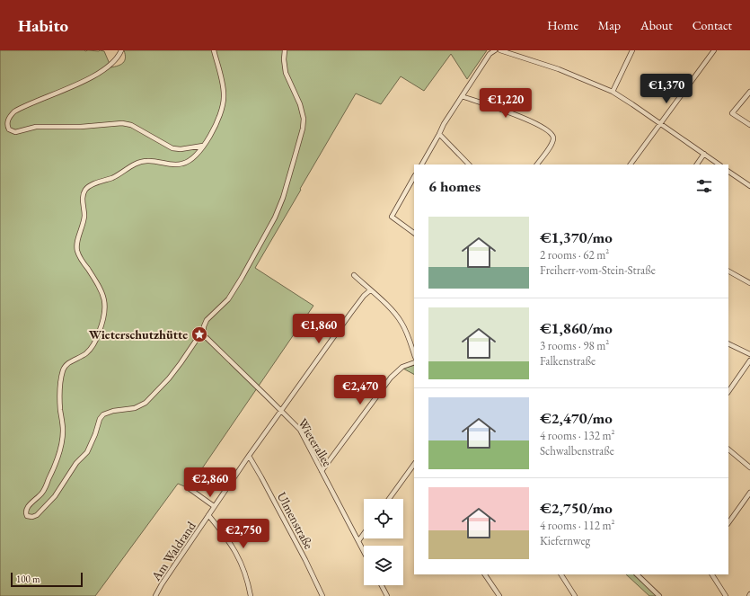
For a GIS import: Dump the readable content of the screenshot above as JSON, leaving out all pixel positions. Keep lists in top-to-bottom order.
{
  "streets": {
    "street": ["Wieterallee", "Ulmenstraße", "Am Waldrand"]
  },
  "crossings": [
    ["Wieterallee", "Am Waldrand"],
    ["Ulmenstraße", "Am Waldrand"]
  ],
  "places": {
    "place": ["Wieterschutzhütte"]
  },
  "scale_bar": "100 m",
  "page": {
    "header": "Habito",
    "nav": [
      "Home",
      "Map",
      "About",
      "Contact"
    ],
    "price": [
      "€1,370",
      "€1,220",
      "€1,860",
      "€2,470",
      "€2,860",
      "€2,750"
    ],
    "heading": "6 homes",
    "list": [
      {
        "name": "€1,370/mo",
        "note": "2 rooms · 62 m² · Freiherr-vom-Stein-Straße"
      },
      {
        "name": "€1,860/mo",
        "note": "3 rooms · 98 m² · Falkenstraße"
      },
      {
        "name": "€2,470/mo",
        "note": "4 rooms · 132 m² · Schwalbenstraße"
      },
      {
        "name": "€2,750/mo",
        "note": "4 rooms · 112 m² · Kiefernweg"
      }
    ],
    "scale": "100 m"
  }
}
